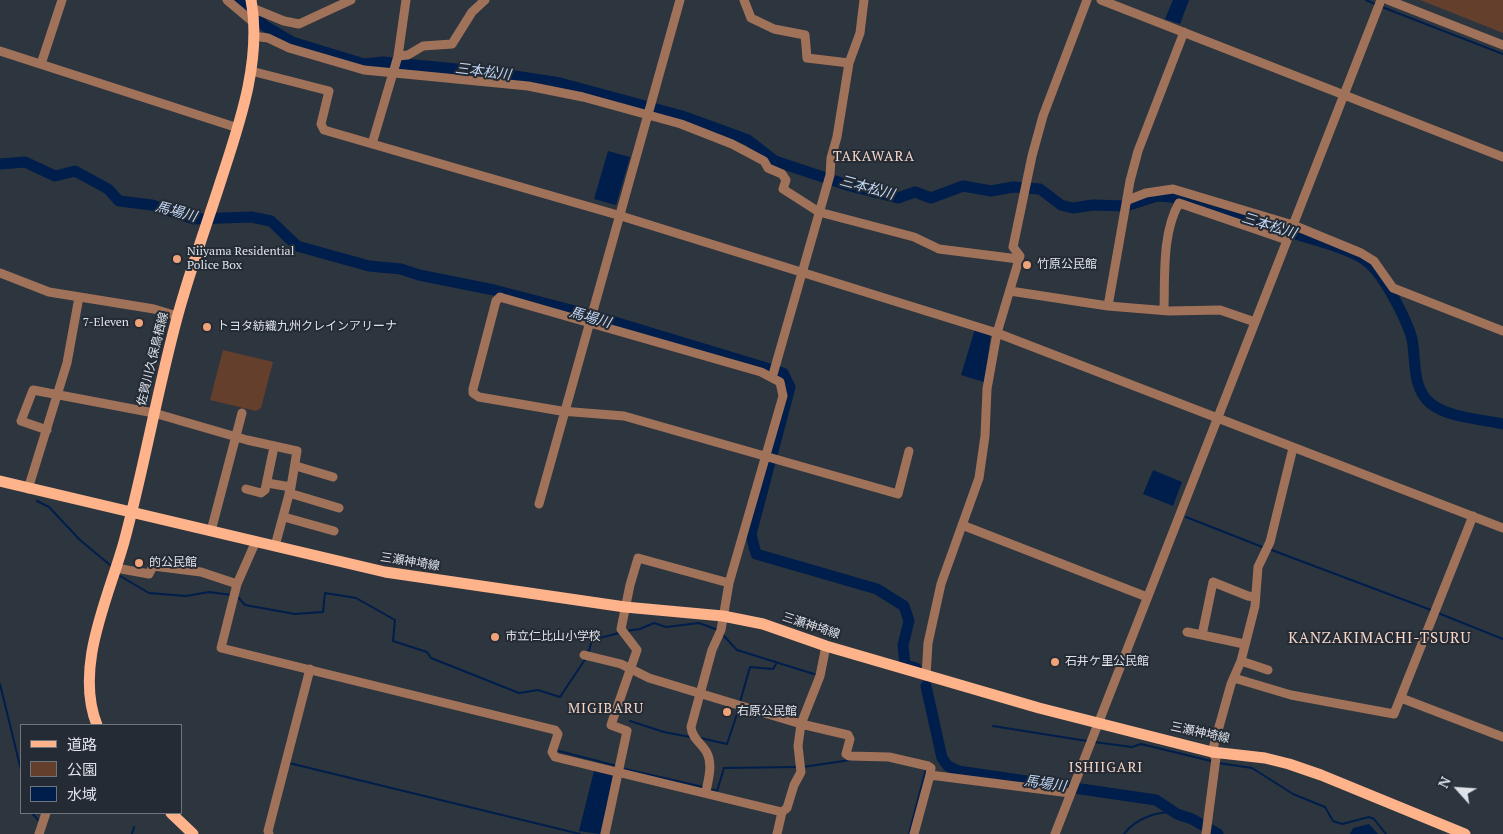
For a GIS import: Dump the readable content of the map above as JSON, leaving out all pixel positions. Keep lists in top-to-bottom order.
{
  "streets": {
    "main road": ["佐賀川久保鳥栖線", "三瀬神埼線"]
  },
  "crossings": [
    ["佐賀川久保鳥栖線", "三瀬神埼線"]
  ],
  "districts": [
    "TAKAWARA",
    "KANZAKIMACHI-TSURU",
    "MIGIBARU",
    "ISHIIGARI"
  ],
  "water": ["三本松川", "馬場川"],
  "places": [
    "Niiyama Residential Police Box",
    "竹原公民館",
    "7-Eleven",
    "トヨタ紡織九州クレインアリーナ",
    "的公民館",
    "市立仁比山小学校",
    "石井ケ里公民館",
    "右原公民館"
  ],
  "legend": ["道路", "公園", "水域"],
  "north": "top left"
}
